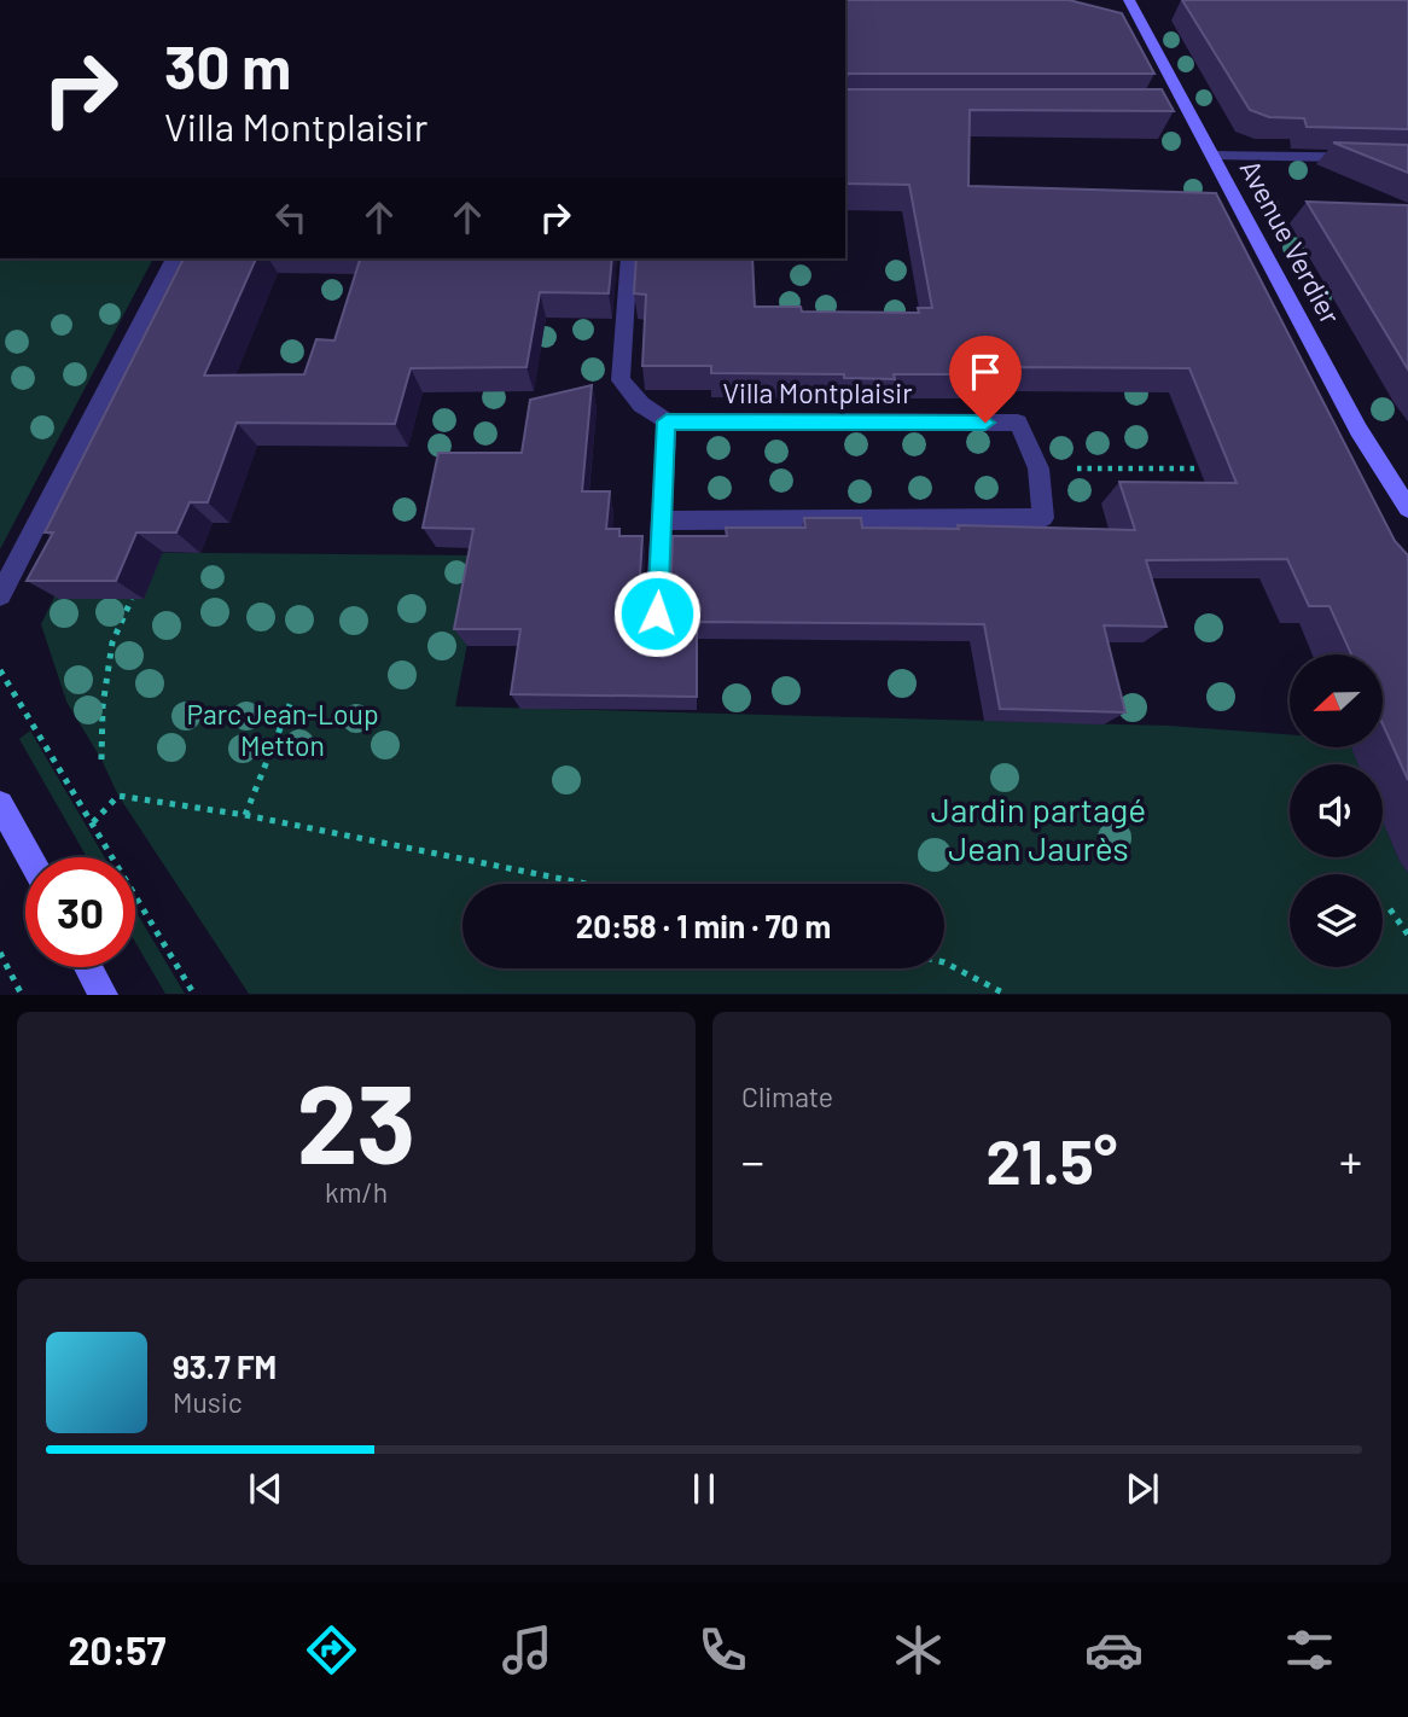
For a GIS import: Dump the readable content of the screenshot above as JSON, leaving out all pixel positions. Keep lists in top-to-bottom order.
{
  "streets": {
    "main road": ["Avenue Verdier"],
    "street": ["Villa Montplaisir"]
  },
  "parks": ["Parc Jean-Loup Metton", "Jardin partagé Jean Jaurès"],
  "north": "left",
  "page": {
    "turn": ["30 m", "Villa Montplaisir"],
    "limit": "30",
    "trip": "20:58 · 1 min · 70 m",
    "tile": [
      ["23", "km/h"],
      "Climate"
    ],
    "heat": ["−", "21.5°", "+"],
    "song": ["93.7 FM", "Music"],
    "tabs": "20:57"
  }
}
